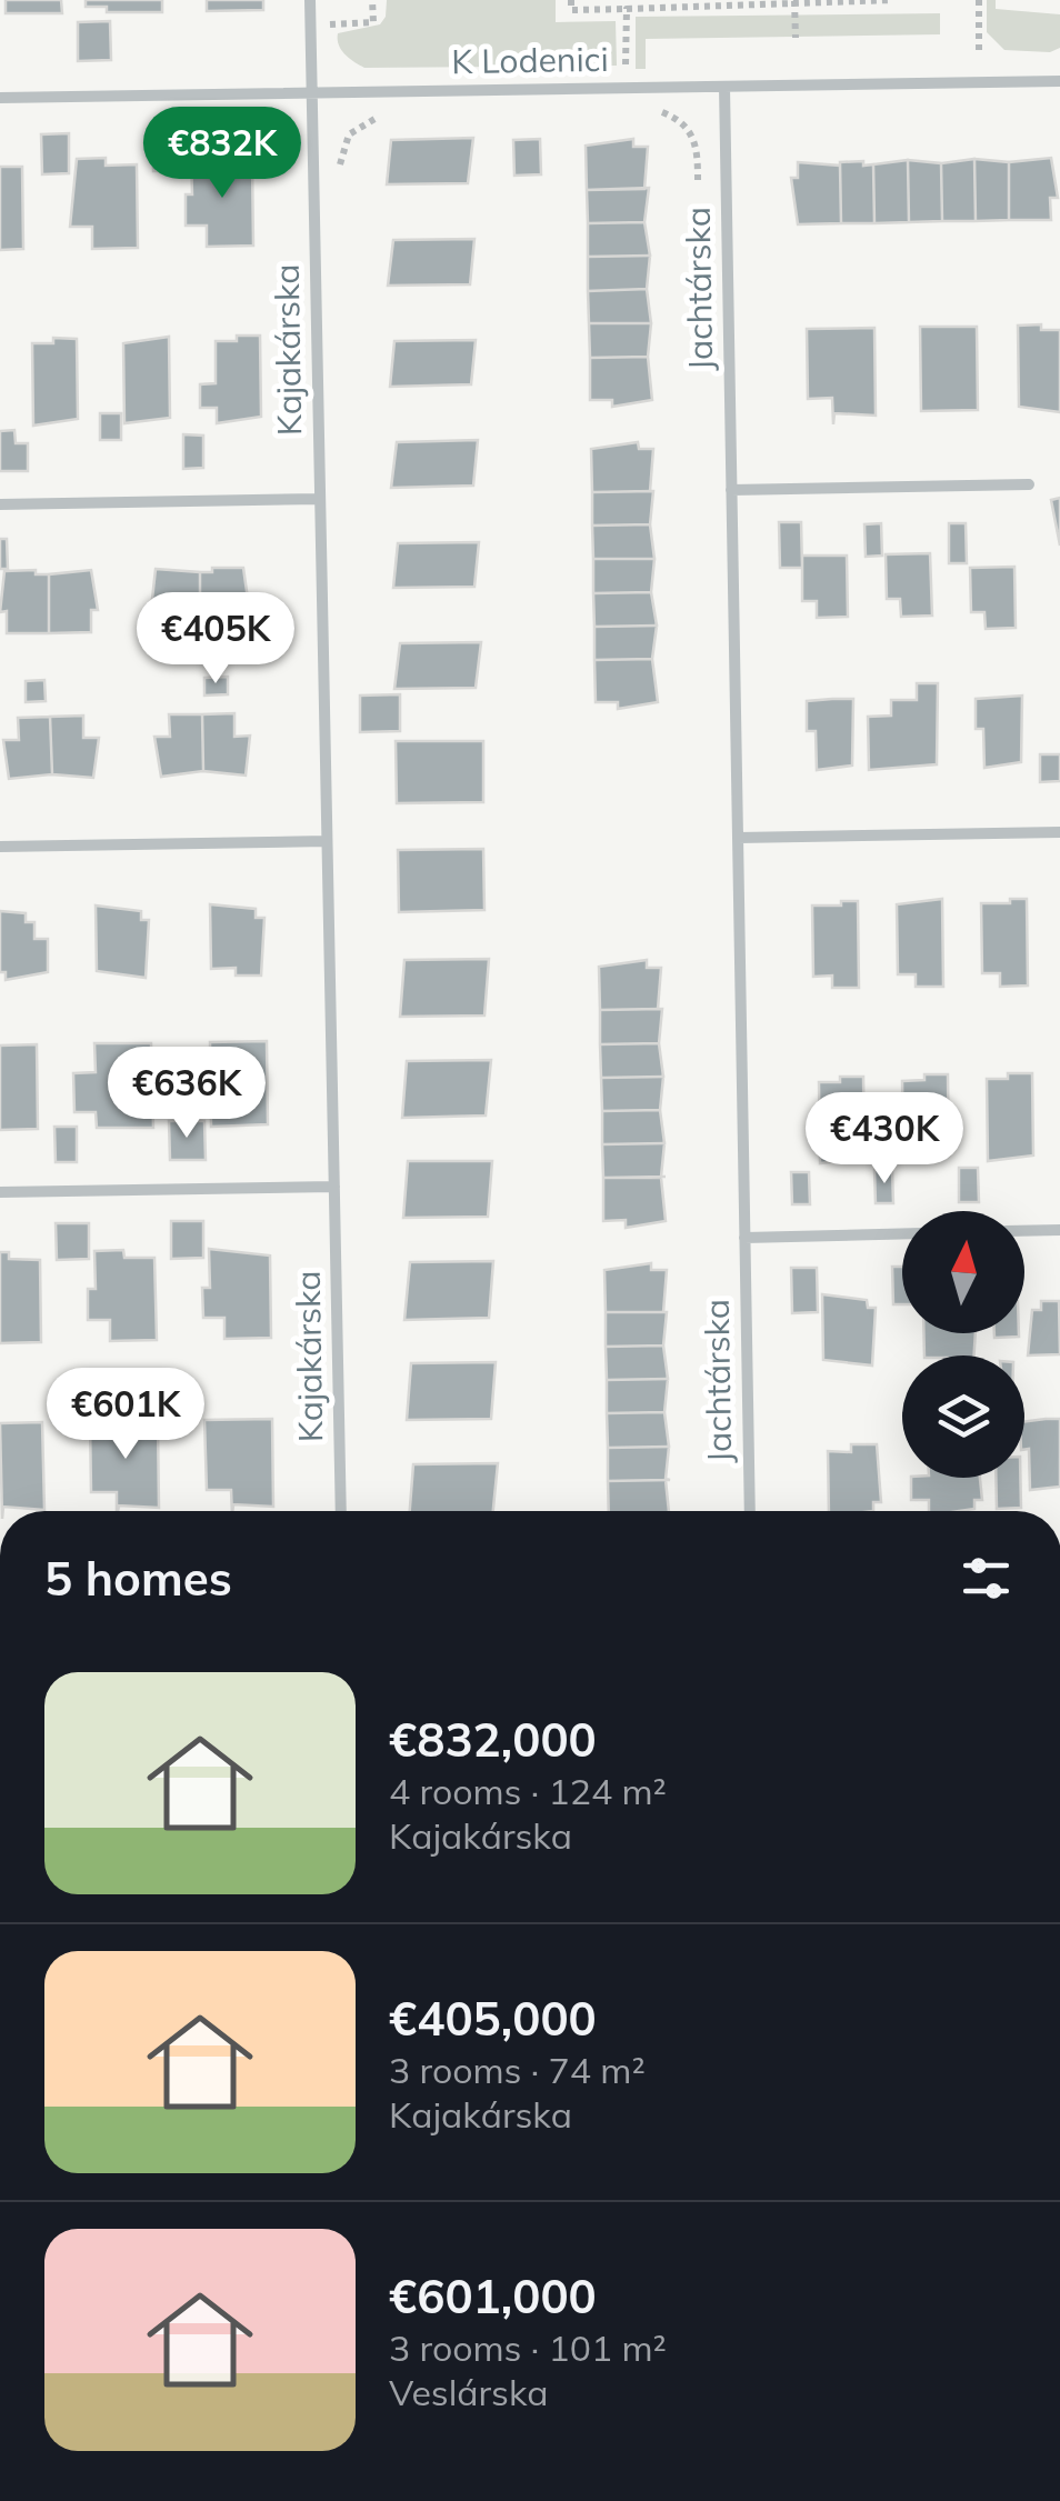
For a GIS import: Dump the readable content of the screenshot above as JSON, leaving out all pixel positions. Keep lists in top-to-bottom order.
{
  "streets": {
    "street": ["K Lodenici", "Jachtárska", "Kajakárska"]
  },
  "crossings": [
    ["K Lodenici", "Jachtárska"],
    ["K Lodenici", "Kajakárska"]
  ],
  "north": "top",
  "page": {
    "price": [
      "€832K",
      "€405K",
      "€636K",
      "€430K",
      "€601K"
    ],
    "heading": "5 homes",
    "list": [
      {
        "name": "€832,000",
        "note": "4 rooms · 124 m² · Kajakárska"
      },
      {
        "name": "€405,000",
        "note": "3 rooms · 74 m² · Kajakárska"
      },
      {
        "name": "€601,000",
        "note": "3 rooms · 101 m² · Veslárska"
      }
    ]
  }
}
